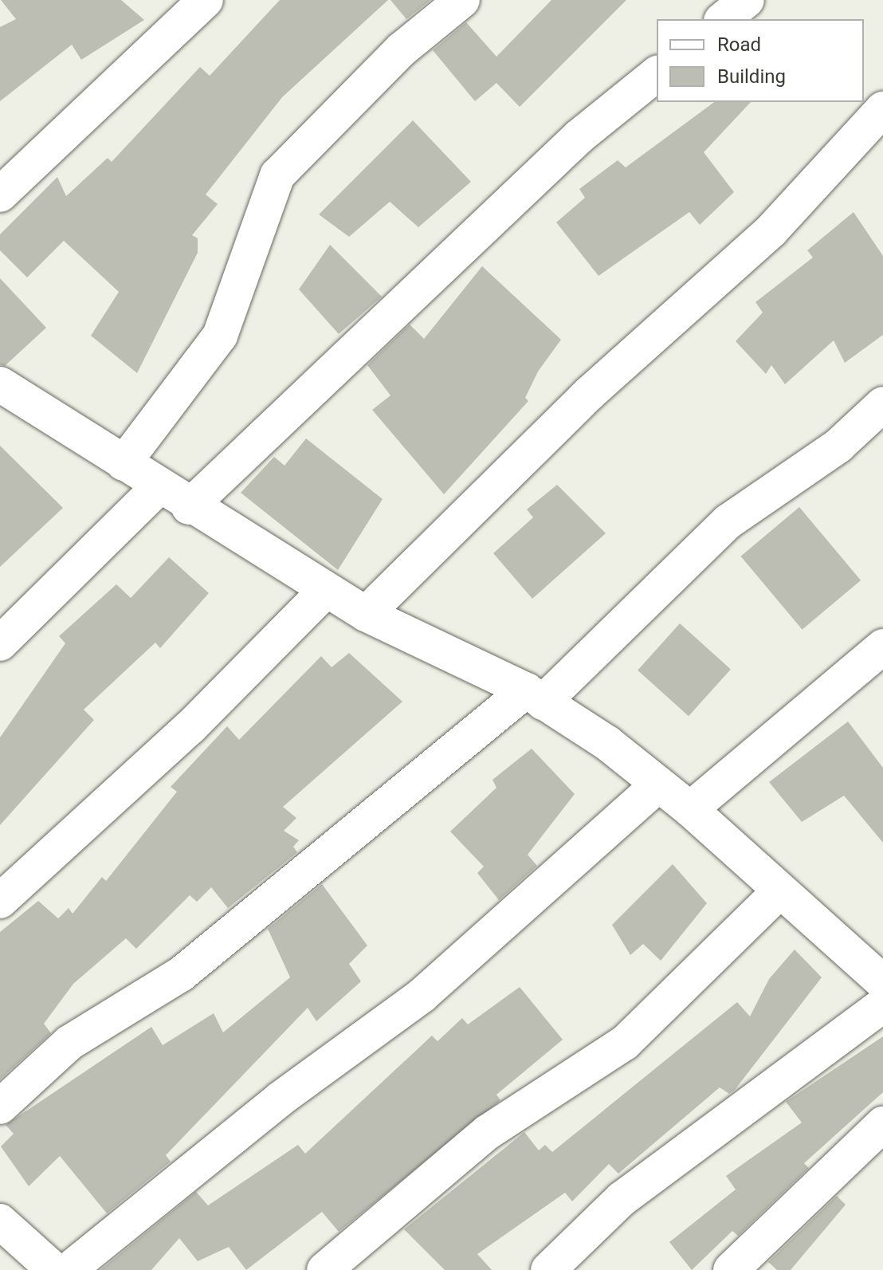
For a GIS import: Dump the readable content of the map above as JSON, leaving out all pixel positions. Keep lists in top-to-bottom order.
{
  "legend": ["Road", "Building"]
}
